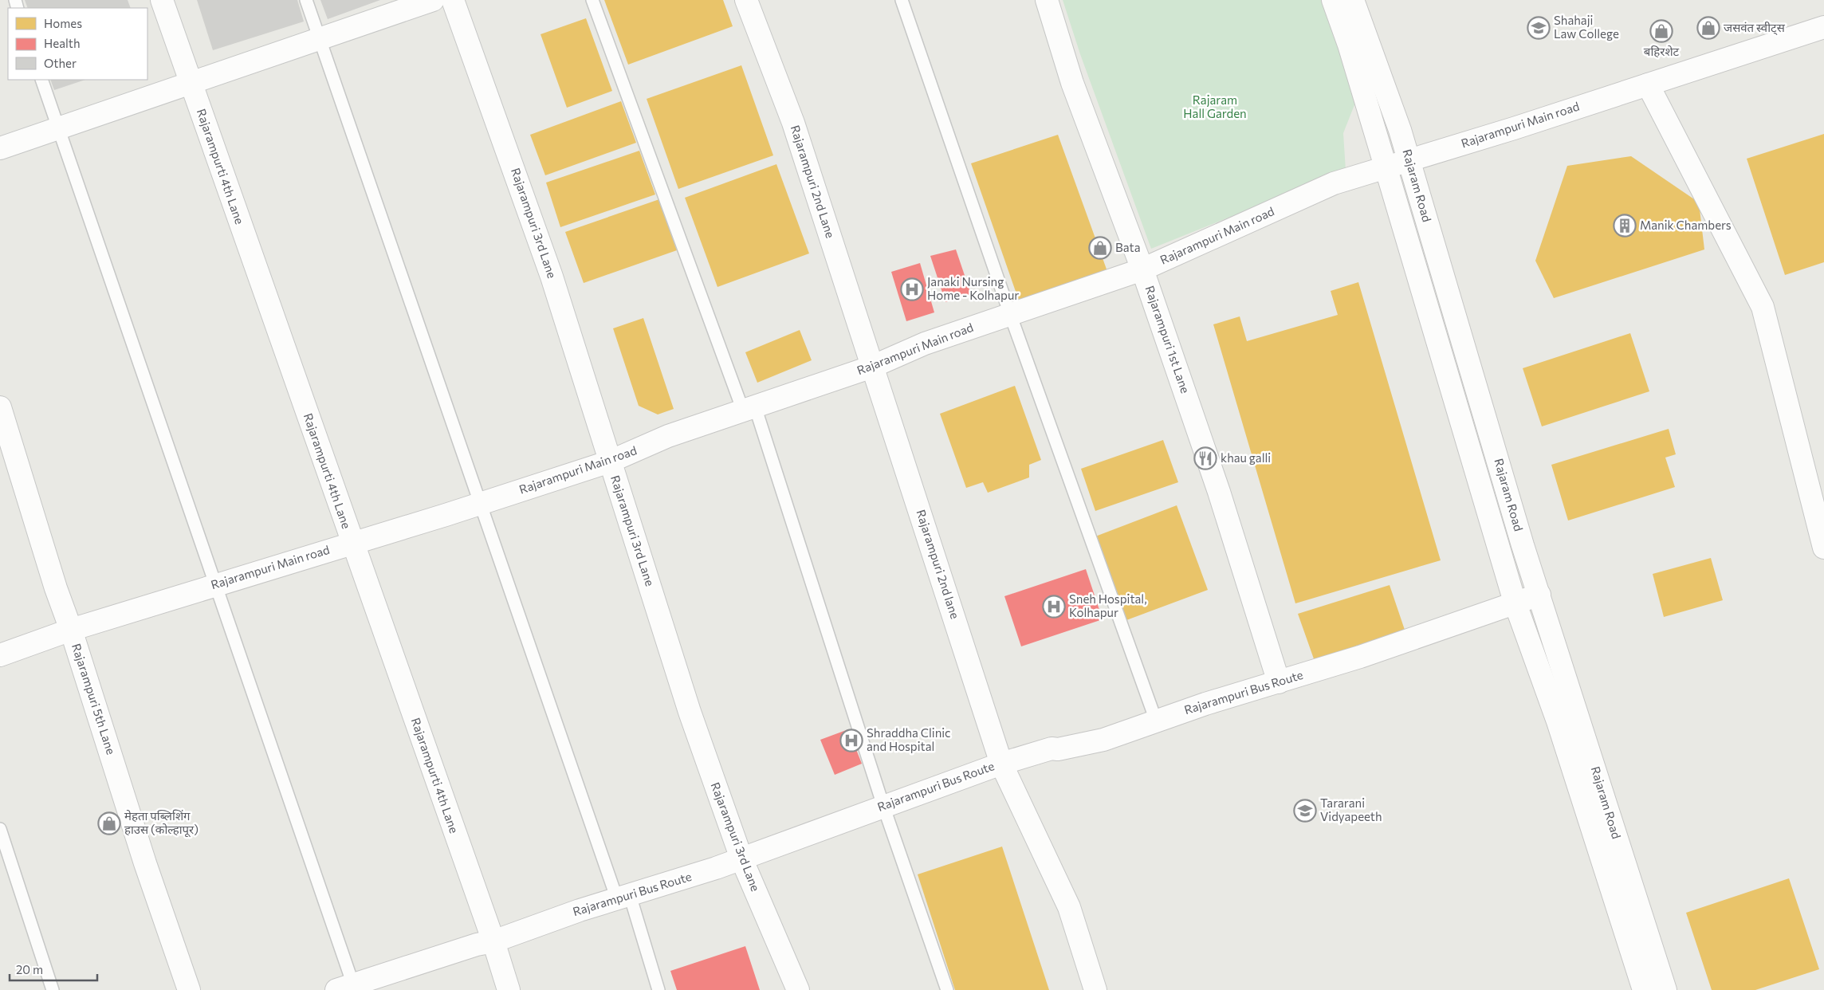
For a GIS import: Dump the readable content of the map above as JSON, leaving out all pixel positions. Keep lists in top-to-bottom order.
{
  "streets": {
    "street": [
      "Rajarampuri Main road",
      "Rajarampurti 4th Lane",
      "Rajarampuri 2nd Lane",
      "Rajaram Road",
      "Rajarampuri 3rd Lane",
      "Rajarampuri 1st Lane",
      "Rajarampuri 2nd lane",
      "Rajarampuri Bus Route",
      "Rajarampuri 5th Lane"
    ]
  },
  "crossings": [
    ["Rajarampuri Main road", "Rajarampurti 4th Lane"],
    ["Rajarampuri Main road", "Rajarampuri 2nd Lane"],
    ["Rajarampuri Main road", "Rajaram Road"],
    ["Rajarampuri Main road", "Rajarampuri 3rd Lane"],
    ["Rajarampuri Main road", "Rajarampuri 1st Lane"],
    ["Rajarampuri Main road", "Rajarampuri 2nd lane"],
    ["Rajarampuri Main road", "Rajarampuri 5th Lane"],
    ["Rajarampurti 4th Lane", "Rajarampuri Bus Route"],
    ["Rajarampuri 2nd Lane", "Rajarampuri 2nd lane"],
    ["Rajaram Road", "Rajarampuri Bus Route"],
    ["Rajarampuri 3rd Lane", "Rajarampuri Bus Route"],
    ["Rajarampuri 1st Lane", "Rajarampuri Bus Route"],
    ["Rajarampuri 2nd lane", "Rajarampuri Bus Route"]
  ],
  "parks": ["Rajaram Hall Garden"],
  "places": {
    "school or university": ["Shahaji Law College", "Tararani Vidyapeeth"],
    "shop": [
      "जसवंत स्वीट्स",
      "बहिरशेट",
      "Bata",
      "मेहता पब्लिशिंग हाउस (कोल्हापूर)"
    ],
    "building": ["Manik Chambers"],
    "hospital": ["Janaki Nursing Home - Kolhapur", "Sneh Hospital, Kolhapur", "Shraddha Clinic and Hospital"],
    "restaurant": ["khau galli"]
  },
  "legend": ["Homes", "Health", "Other"],
  "scale_bar": "20 m"
}
